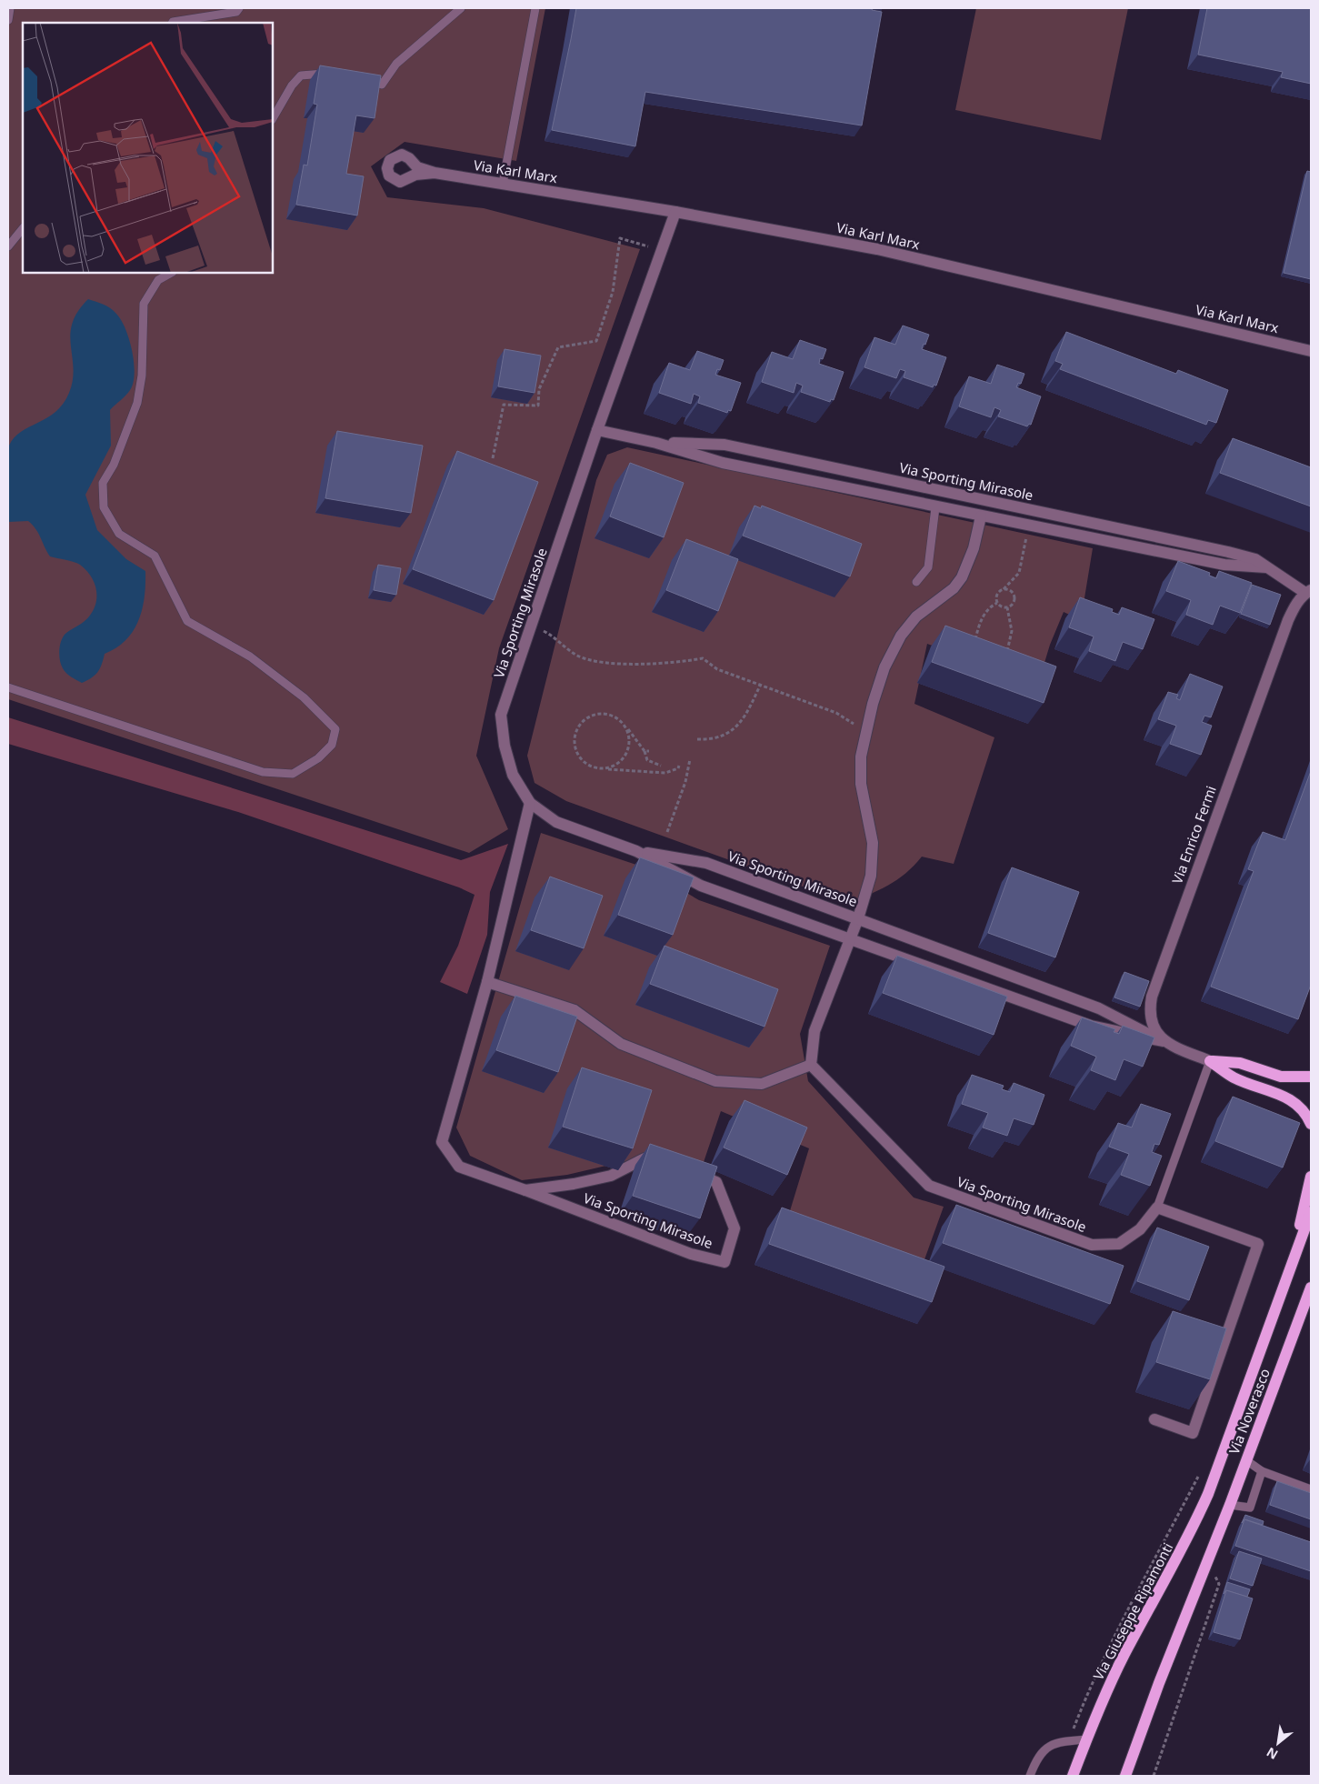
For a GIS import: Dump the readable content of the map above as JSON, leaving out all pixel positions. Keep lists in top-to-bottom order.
{
  "streets": {
    "main road": ["Via Noverasco", "Via Giuseppe Ripamonti"],
    "street": ["Via Karl Marx", "Via Sporting Mirasole", "Via Enrico Fermi"]
  },
  "crossings": [
    ["Via Karl Marx", "Via Sporting Mirasole"],
    ["Via Sporting Mirasole", "Via Enrico Fermi"]
  ],
  "north": "bottom left"
}
